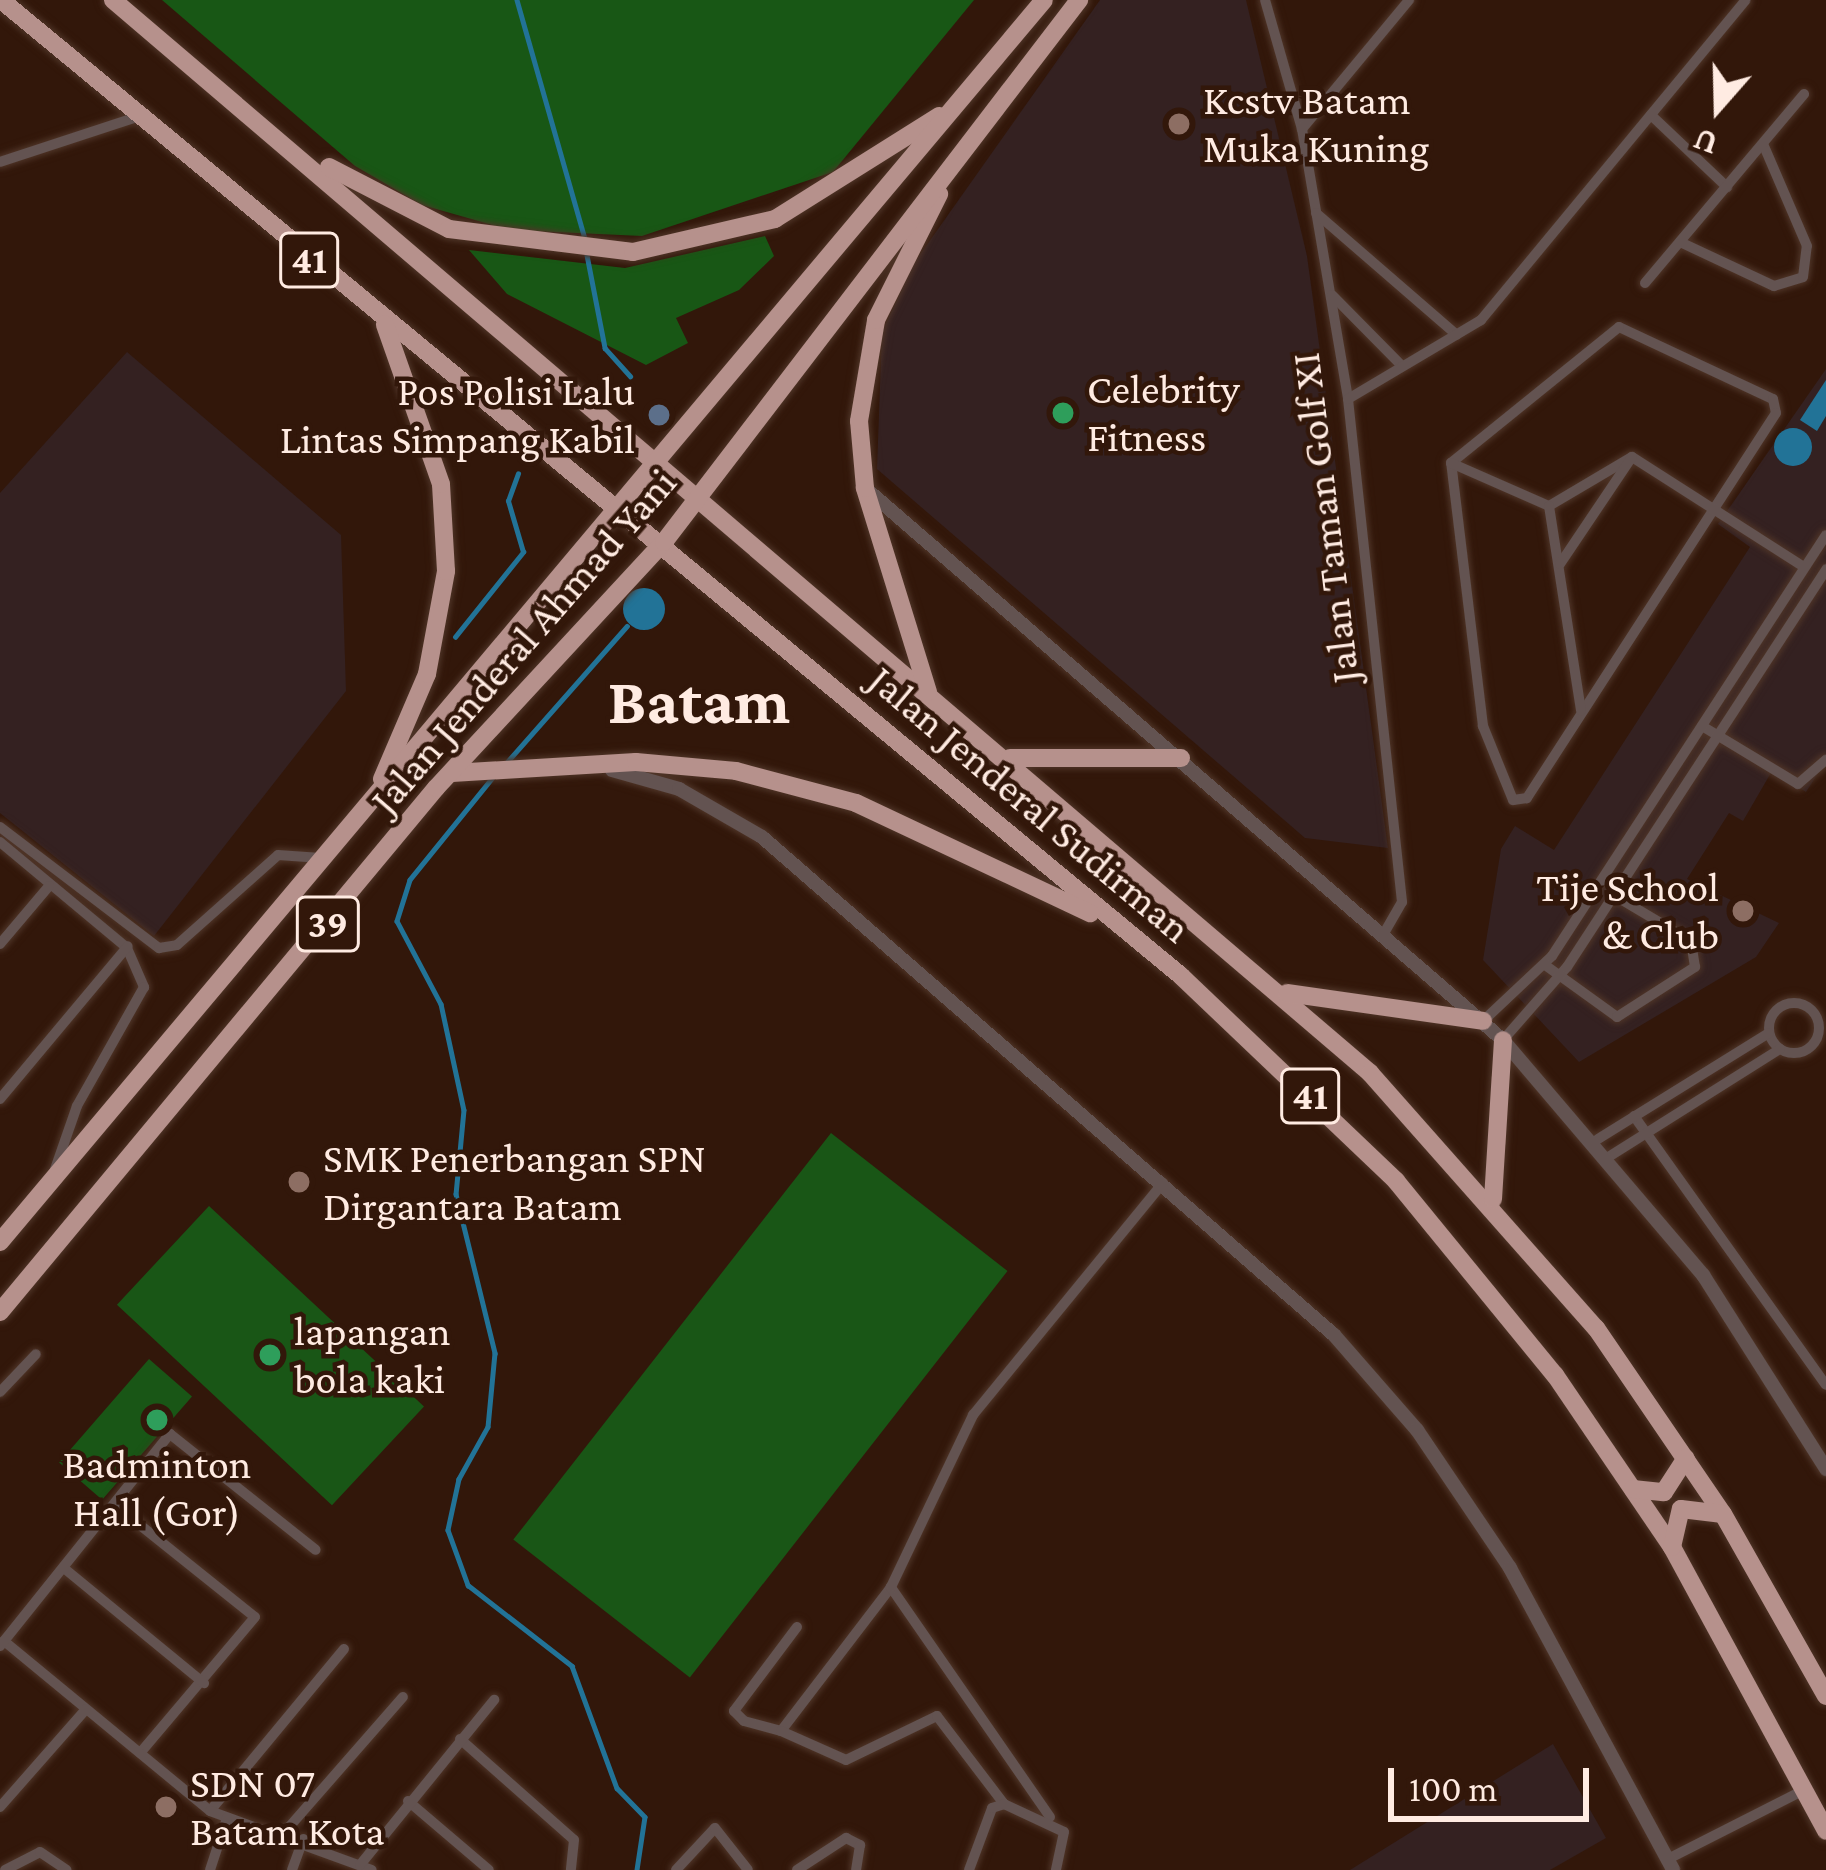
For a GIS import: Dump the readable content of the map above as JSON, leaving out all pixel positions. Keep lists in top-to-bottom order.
{
  "streets": {
    "highway": [
      "41",
      "Jalan Jenderal Ahmad Yani",
      "Jalan Jenderal Sudirman",
      "39"
    ],
    "street": ["Jalan Taman Golf XI"]
  },
  "crossings": [
    ["Jalan Jenderal Ahmad Yani", "Jalan Jenderal Sudirman"]
  ],
  "districts": ["Batam"],
  "places": [
    "Kcstv Batam Muka Kuning",
    "Celebrity Fitness",
    "Pos Polisi Lalu Lintas Simpang Kabil",
    "Tije School & Club",
    "SMK Penerbangan SPN Dirgantara Batam",
    "lapangan bola kaki",
    "Badminton Hall (Gor)",
    "SDN 07 Batam Kota"
  ],
  "scale_bar": "100 m",
  "north": "bottom"
}
